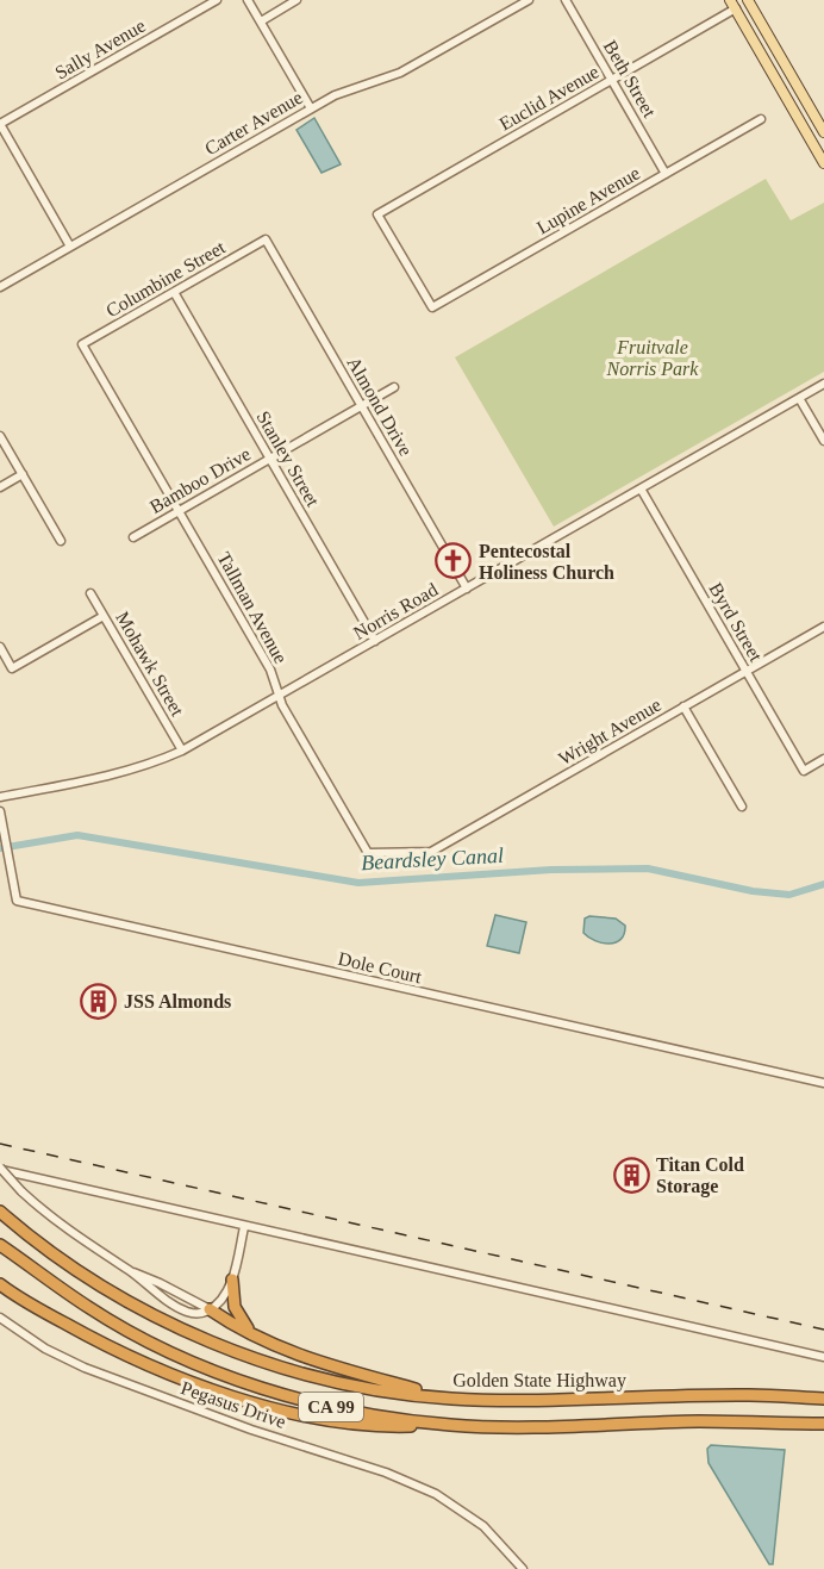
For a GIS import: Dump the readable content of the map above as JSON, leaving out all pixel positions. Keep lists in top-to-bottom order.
{
  "streets": {
    "highway": ["Golden State Highway", "CA 99"],
    "street": [
      "Sally Avenue",
      "Beth Street",
      "Euclid Avenue",
      "Carter Avenue",
      "Lupine Avenue",
      "Columbine Street",
      "Almond Drive",
      "Stanley Street",
      "Bamboo Drive",
      "Tallman Avenue",
      "Norris Road",
      "Byrd Street",
      "Mohawk Street",
      "Wright Avenue",
      "Dole Court",
      "Pegasus Drive"
    ]
  },
  "crossings": [
    ["Beth Street", "Euclid Avenue"],
    ["Beth Street", "Lupine Avenue"],
    ["Euclid Avenue", "Lupine Avenue"],
    ["Columbine Street", "Almond Drive"],
    ["Columbine Street", "Stanley Street"],
    ["Columbine Street", "Tallman Avenue"],
    ["Almond Drive", "Bamboo Drive"],
    ["Almond Drive", "Norris Road"],
    ["Stanley Street", "Bamboo Drive"],
    ["Stanley Street", "Norris Road"],
    ["Bamboo Drive", "Tallman Avenue"],
    ["Tallman Avenue", "Norris Road"],
    ["Tallman Avenue", "Wright Avenue"],
    ["Norris Road", "Byrd Street"],
    ["Norris Road", "Mohawk Street"],
    ["Byrd Street", "Wright Avenue"]
  ],
  "water": ["Beardsley Canal"],
  "parks": ["Fruitvale Norris Park"],
  "places": {
    "church": ["Pentecostal Holiness Church"],
    "building": ["JSS Almonds", "Titan Cold Storage"]
  }
}
